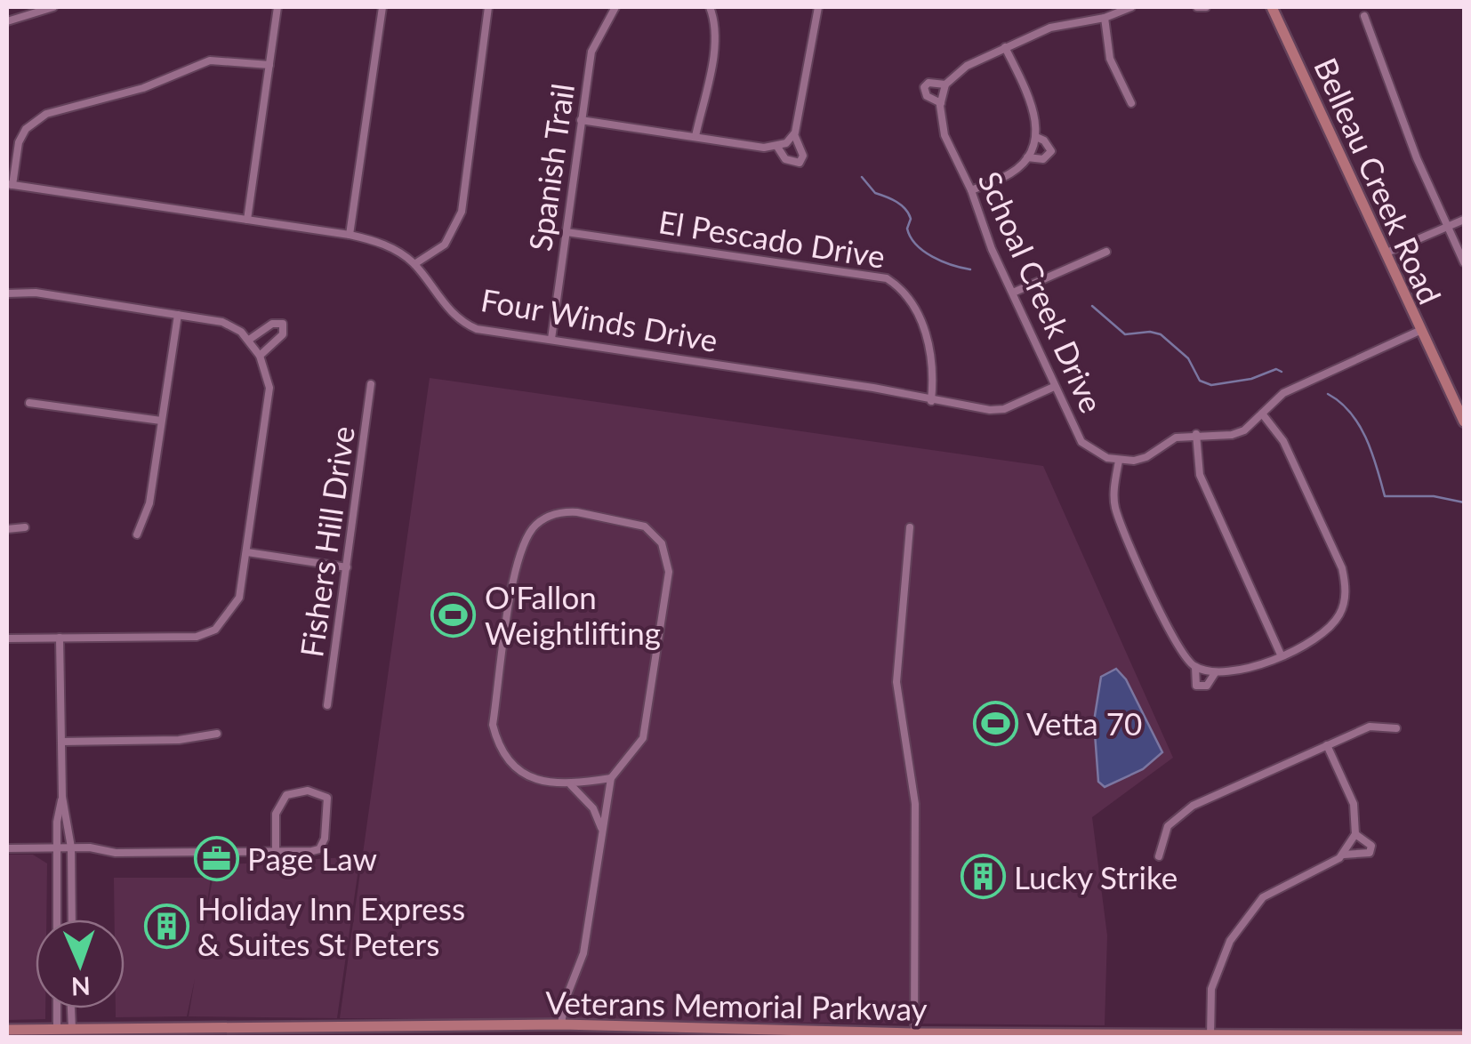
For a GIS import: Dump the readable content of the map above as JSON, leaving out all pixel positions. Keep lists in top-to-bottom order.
{
  "streets": {
    "street": [
      "Spanish Trail",
      "Belleau Creek Road",
      "El Pescado Drive",
      "Schoal Creek Drive",
      "Four Winds Drive",
      "Fishers Hill Drive",
      "Veterans Memorial Parkway"
    ]
  },
  "crossings": [
    ["Spanish Trail", "El Pescado Drive"],
    ["Spanish Trail", "Four Winds Drive"],
    ["El Pescado Drive", "Four Winds Drive"],
    ["Schoal Creek Drive", "Four Winds Drive"]
  ],
  "places": {
    "sports": ["O'Fallon Weightlifting", "Vetta 70"],
    "office": ["Page Law"],
    "building": ["Lucky Strike", "Holiday Inn Express & Suites St Peters"]
  },
  "north": "bottom"
}
